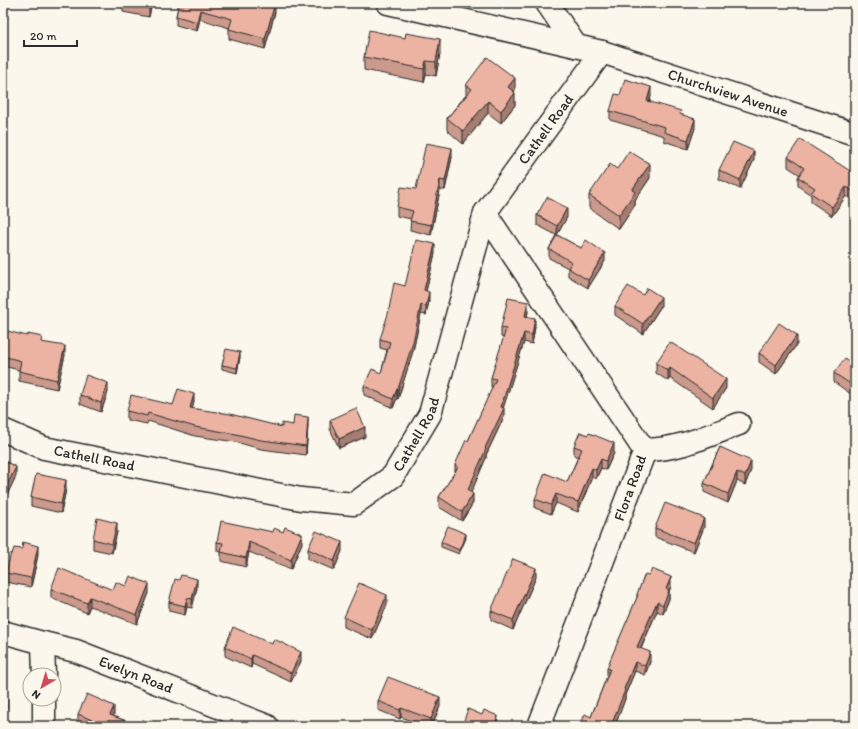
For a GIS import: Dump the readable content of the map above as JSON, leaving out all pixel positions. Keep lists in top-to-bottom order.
{
  "streets": {
    "street": [
      "Churchview Avenue",
      "Cathell Road",
      "Flora Road",
      "Evelyn Road"
    ]
  },
  "crossings": [
    ["Churchview Avenue", "Cathell Road"],
    ["Cathell Road", "Flora Road"]
  ],
  "scale_bar": "20 m",
  "north": "bottom left"
}
